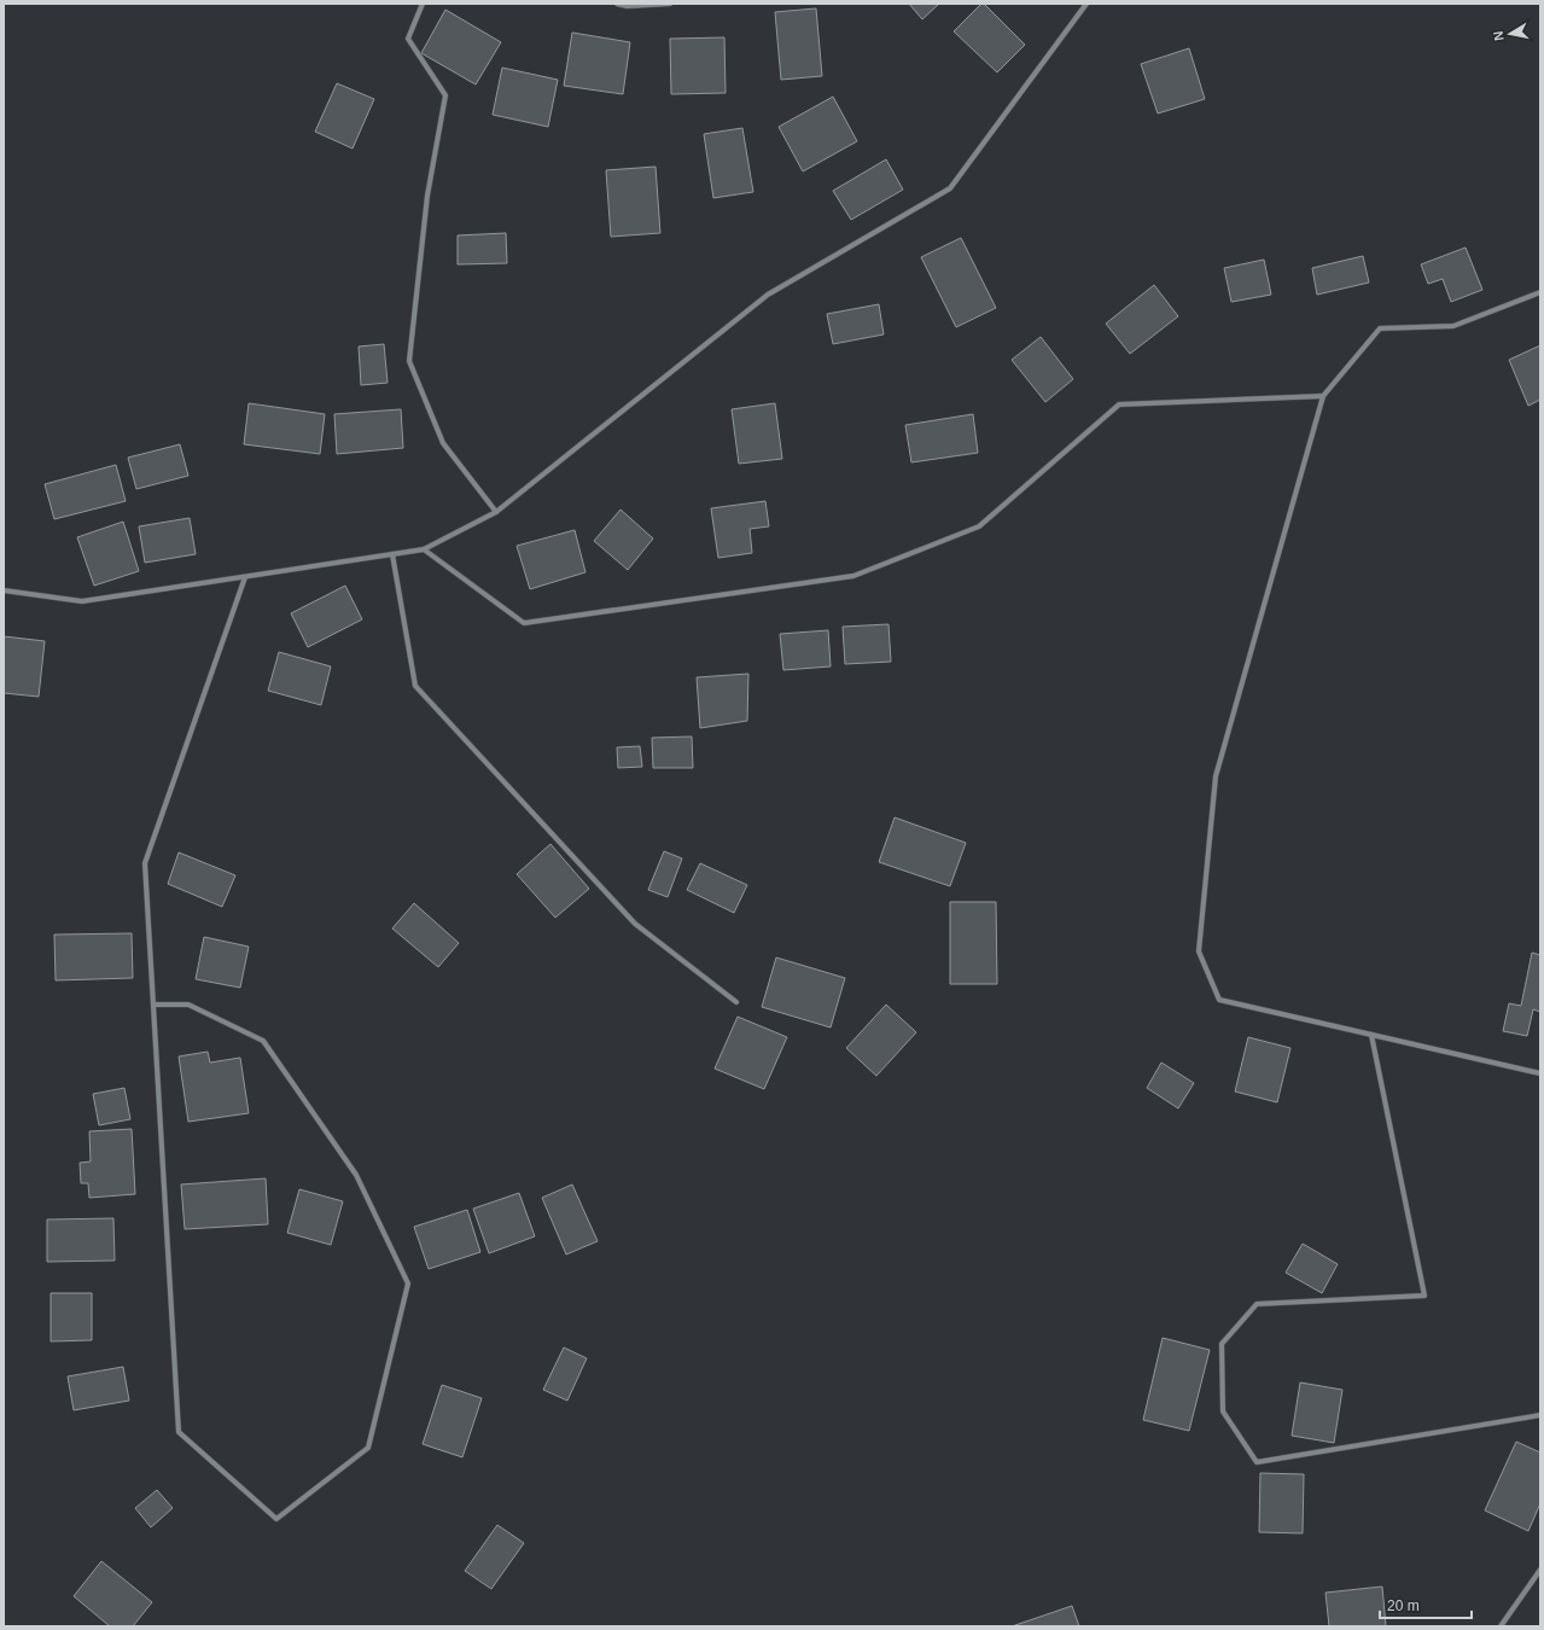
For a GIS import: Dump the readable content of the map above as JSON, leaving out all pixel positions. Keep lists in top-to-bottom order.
{
  "scale_bar": "20 m",
  "north": "left"
}
